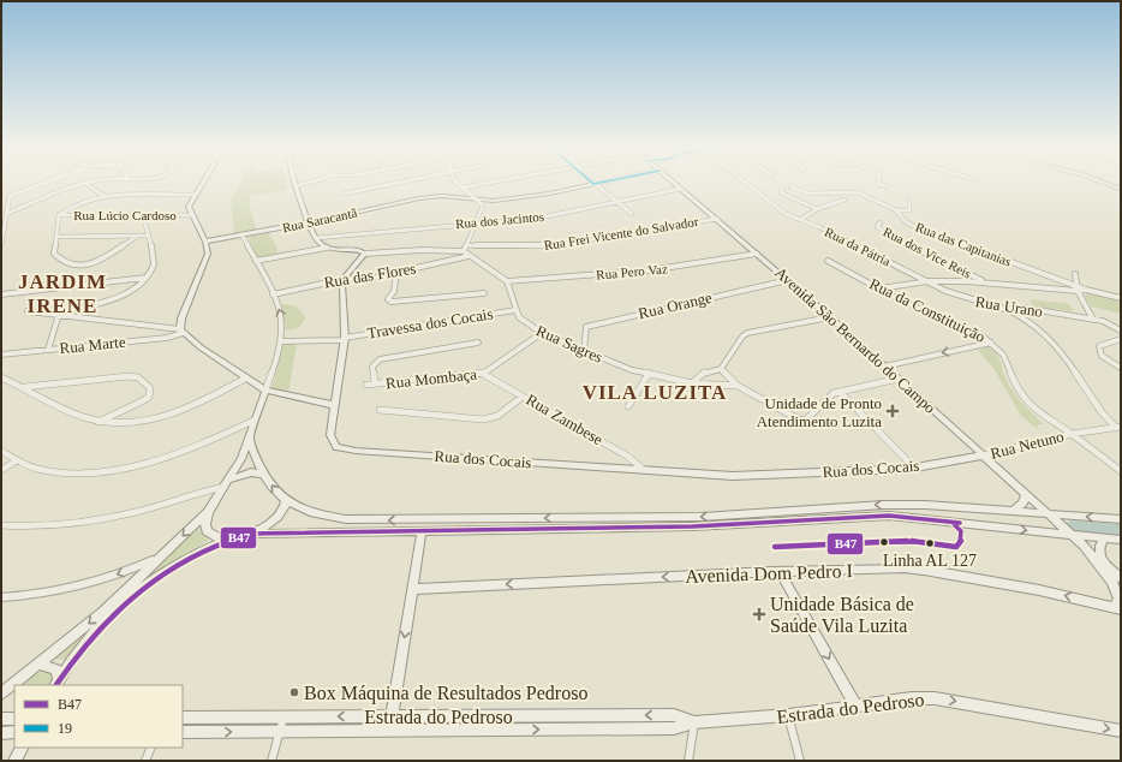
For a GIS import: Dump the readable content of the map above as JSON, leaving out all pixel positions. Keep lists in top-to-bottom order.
{
  "streets": {
    "main road": [
      "Rua Saracantã",
      "Avenida São Bernardo do Campo",
      "Rua dos Cocais",
      "Avenida Dom Pedro I",
      "Estrada do Pedroso"
    ],
    "street": [
      "Rua Lúcio Cardoso",
      "Rua dos Jacintos",
      "Rua Frei Vicente do Salvador",
      "Rua das Capitanias",
      "Rua da Pátria",
      "Rua dos Vice Reis",
      "Rua Pero Vaz",
      "Rua das Flores",
      "Rua Orange",
      "Rua Urano",
      "Rua da Constituição",
      "Travessa dos Cocais",
      "Rua Sagres",
      "Rua Marte",
      "Rua Mombaça",
      "Rua Zambese",
      "Rua Netuno"
    ]
  },
  "crossings": [
    ["Rua dos Jacintos", "Avenida São Bernardo do Campo"],
    ["Rua Frei Vicente do Salvador", "Avenida São Bernardo do Campo"],
    ["Rua da Pátria", "Rua Urano"],
    ["Rua Pero Vaz", "Avenida São Bernardo do Campo"],
    ["Rua Pero Vaz", "Rua Sagres"],
    ["Rua das Flores", "Rua dos Cocais"],
    ["Rua Orange", "Avenida São Bernardo do Campo"],
    ["Rua Orange", "Rua Sagres"],
    ["Rua da Constituição", "Rua Netuno"],
    ["Travessa dos Cocais", "Rua Sagres"],
    ["Travessa dos Cocais", "Rua dos Cocais"],
    ["Avenida São Bernardo do Campo", "Rua Netuno"],
    ["Avenida São Bernardo do Campo", "Rua dos Cocais"],
    ["Avenida São Bernardo do Campo", "Avenida Dom Pedro I"],
    ["Rua Sagres", "Rua Mombaça"],
    ["Rua Mombaça", "Rua Zambese"],
    ["Rua Zambese", "Rua dos Cocais"],
    ["Rua Netuno", "Rua dos Cocais"]
  ],
  "districts": ["JARDIM IRENE", "VILA LUZITA"],
  "places": {
    "health": ["Unidade de Pronto Atendimento Luzita", "Unidade Básica de Saúde Vila Luzita"],
    "other": ["Linha AL 127", "Box Máquina de Resultados Pedroso"]
  },
  "lines": ["transit line B47"],
  "legend": ["B47", "19"]
}
